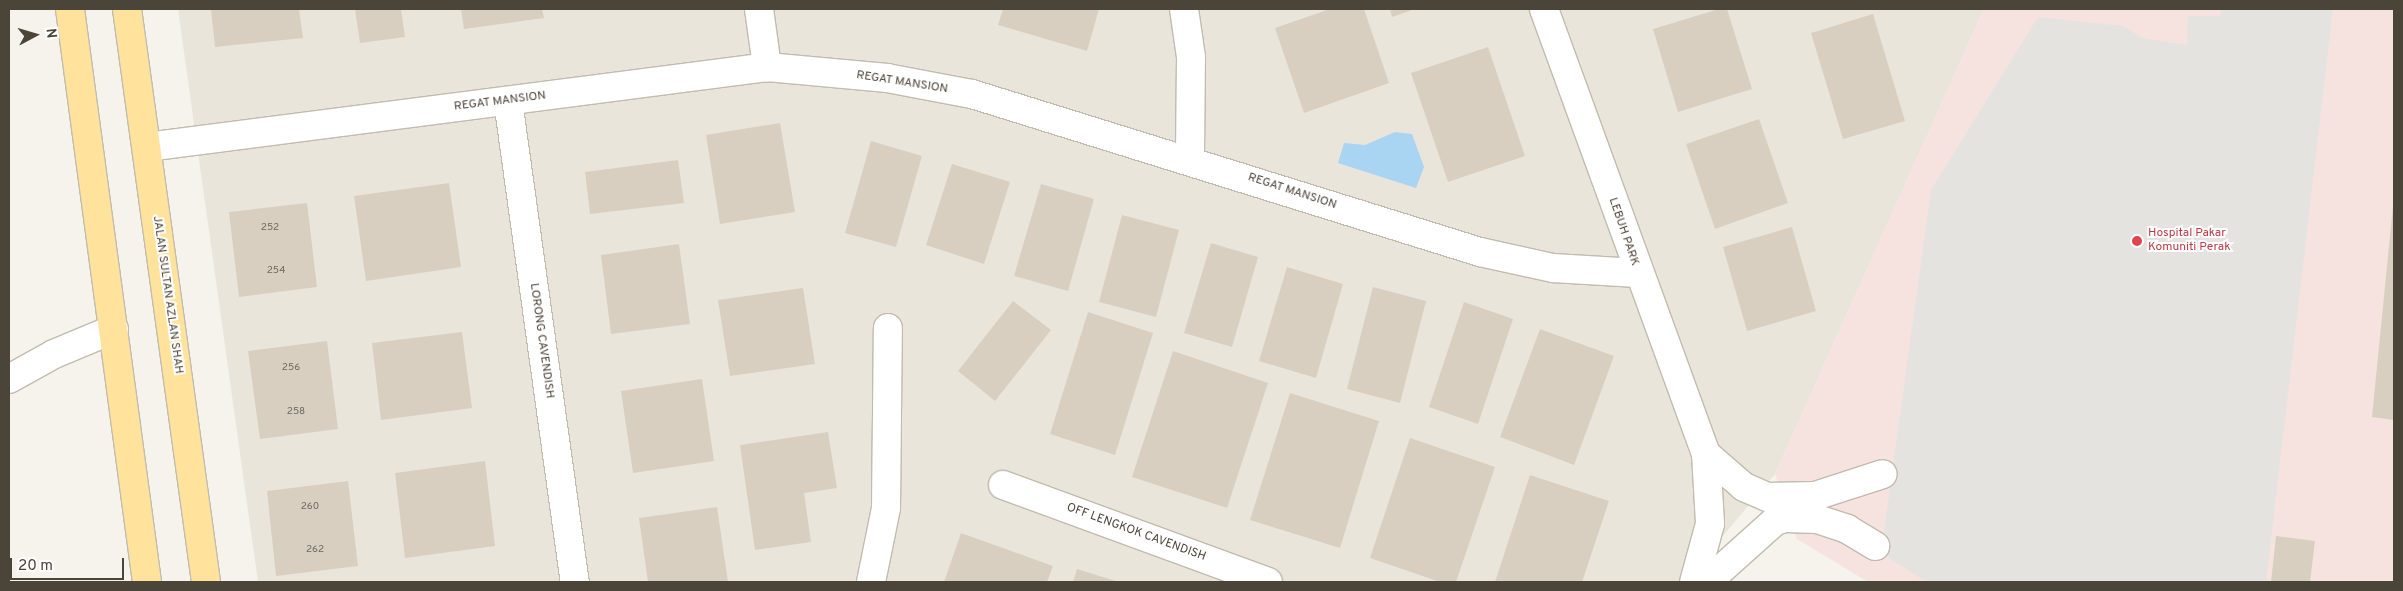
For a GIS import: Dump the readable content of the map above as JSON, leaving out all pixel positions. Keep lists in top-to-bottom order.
{
  "streets": {
    "main road": ["JALAN SULTAN AZLAN SHAH"],
    "street": [
      "REGAT MANSION",
      "LEBUH PARK",
      "LORONG CAVENDISH",
      "OFF LENGKOK CAVENDISH"
    ]
  },
  "crossings": [
    ["REGAT MANSION", "LEBUH PARK"],
    ["REGAT MANSION", "JALAN SULTAN AZLAN SHAH"],
    ["REGAT MANSION", "LORONG CAVENDISH"]
  ],
  "places": ["Hospital Pakar Komuniti Perak"],
  "house_numbers": [
    "252",
    "254",
    "256",
    "258",
    "260",
    "262"
  ],
  "scale_bar": "20 m",
  "north": "right"
}
